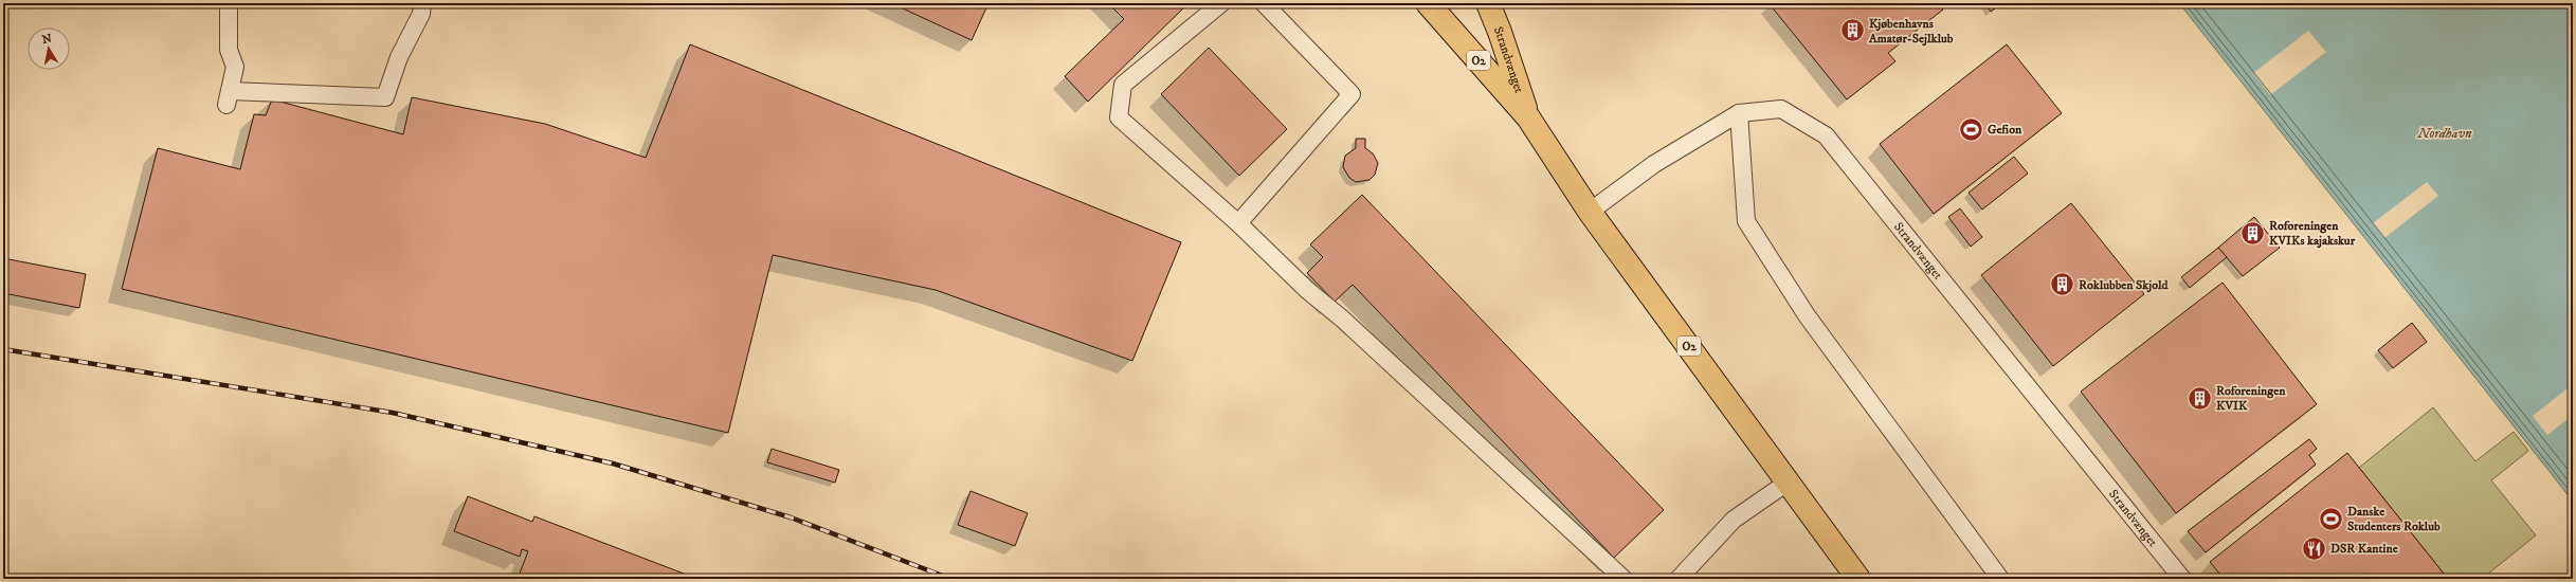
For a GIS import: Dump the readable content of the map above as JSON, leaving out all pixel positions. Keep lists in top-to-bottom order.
{
  "streets": {
    "main road": ["O2", "Strandvænget"]
  },
  "water": ["Nordhavn"],
  "places": {
    "building": [
      "Kjøbenhavns Amatør-Sejlklub",
      "Roforeningen KVIKs kajakskur",
      "Roklubben Skjold",
      "Roforeningen KVIK"
    ],
    "sports": ["Gefion", "Danske Studenters Roklub"],
    "restaurant": ["DSR Kantine"]
  },
  "north": "top"
}
